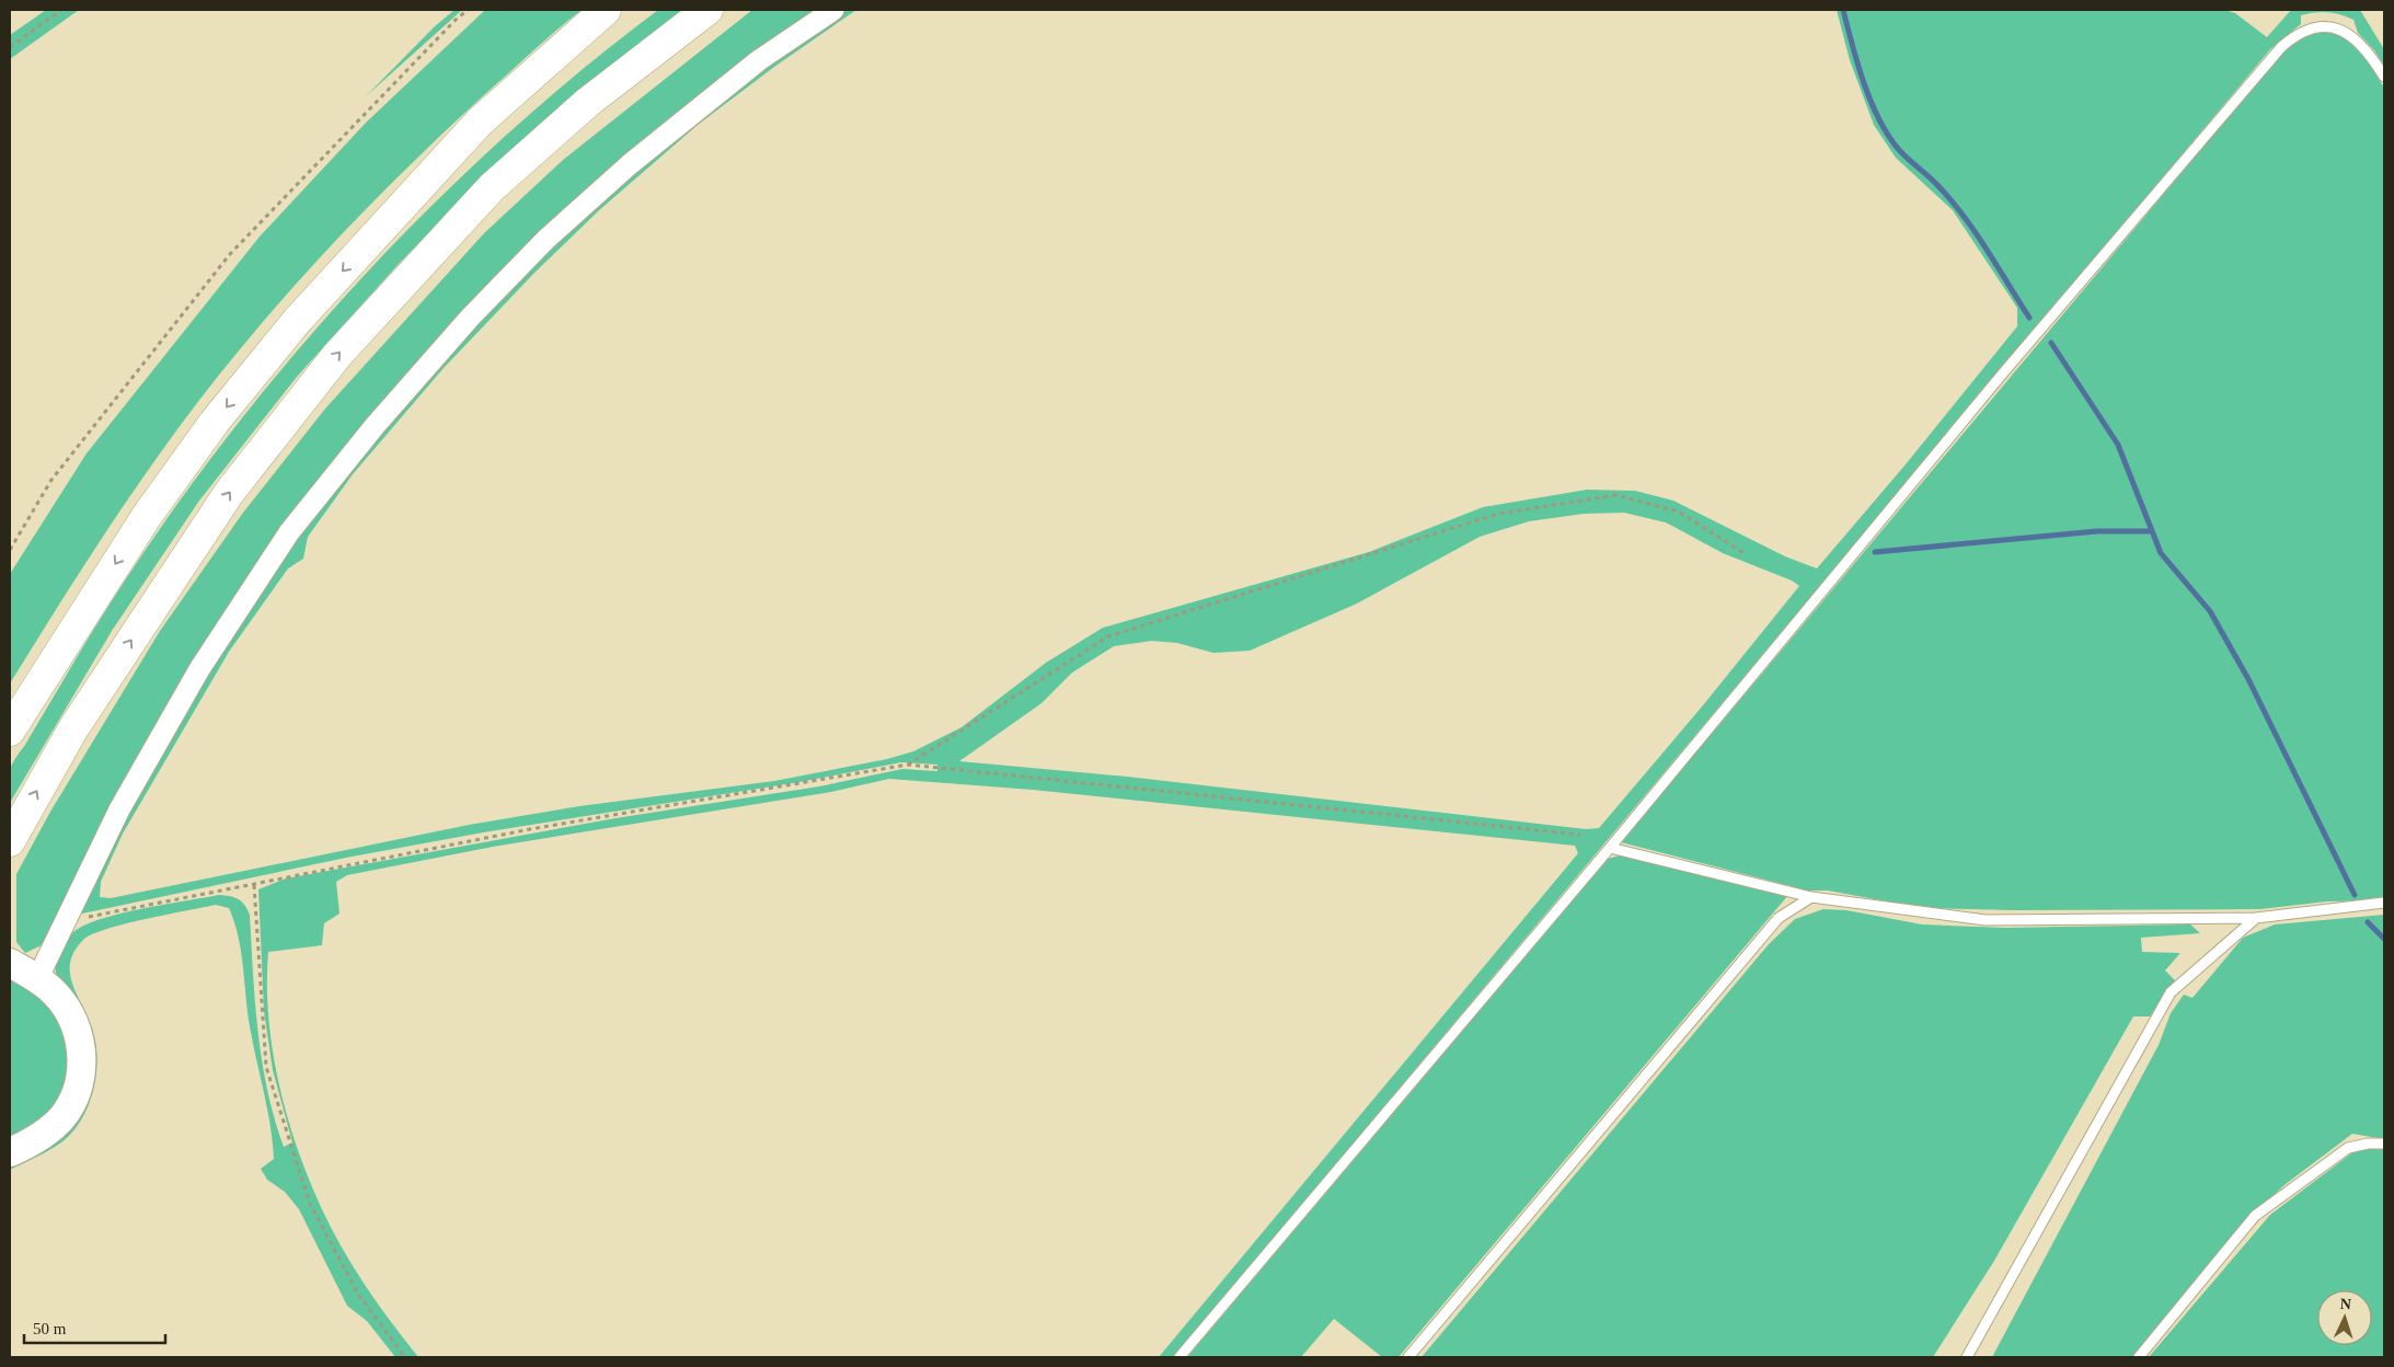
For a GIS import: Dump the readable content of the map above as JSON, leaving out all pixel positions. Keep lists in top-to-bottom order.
{
  "scale_bar": "50 m",
  "north": "top"
}
